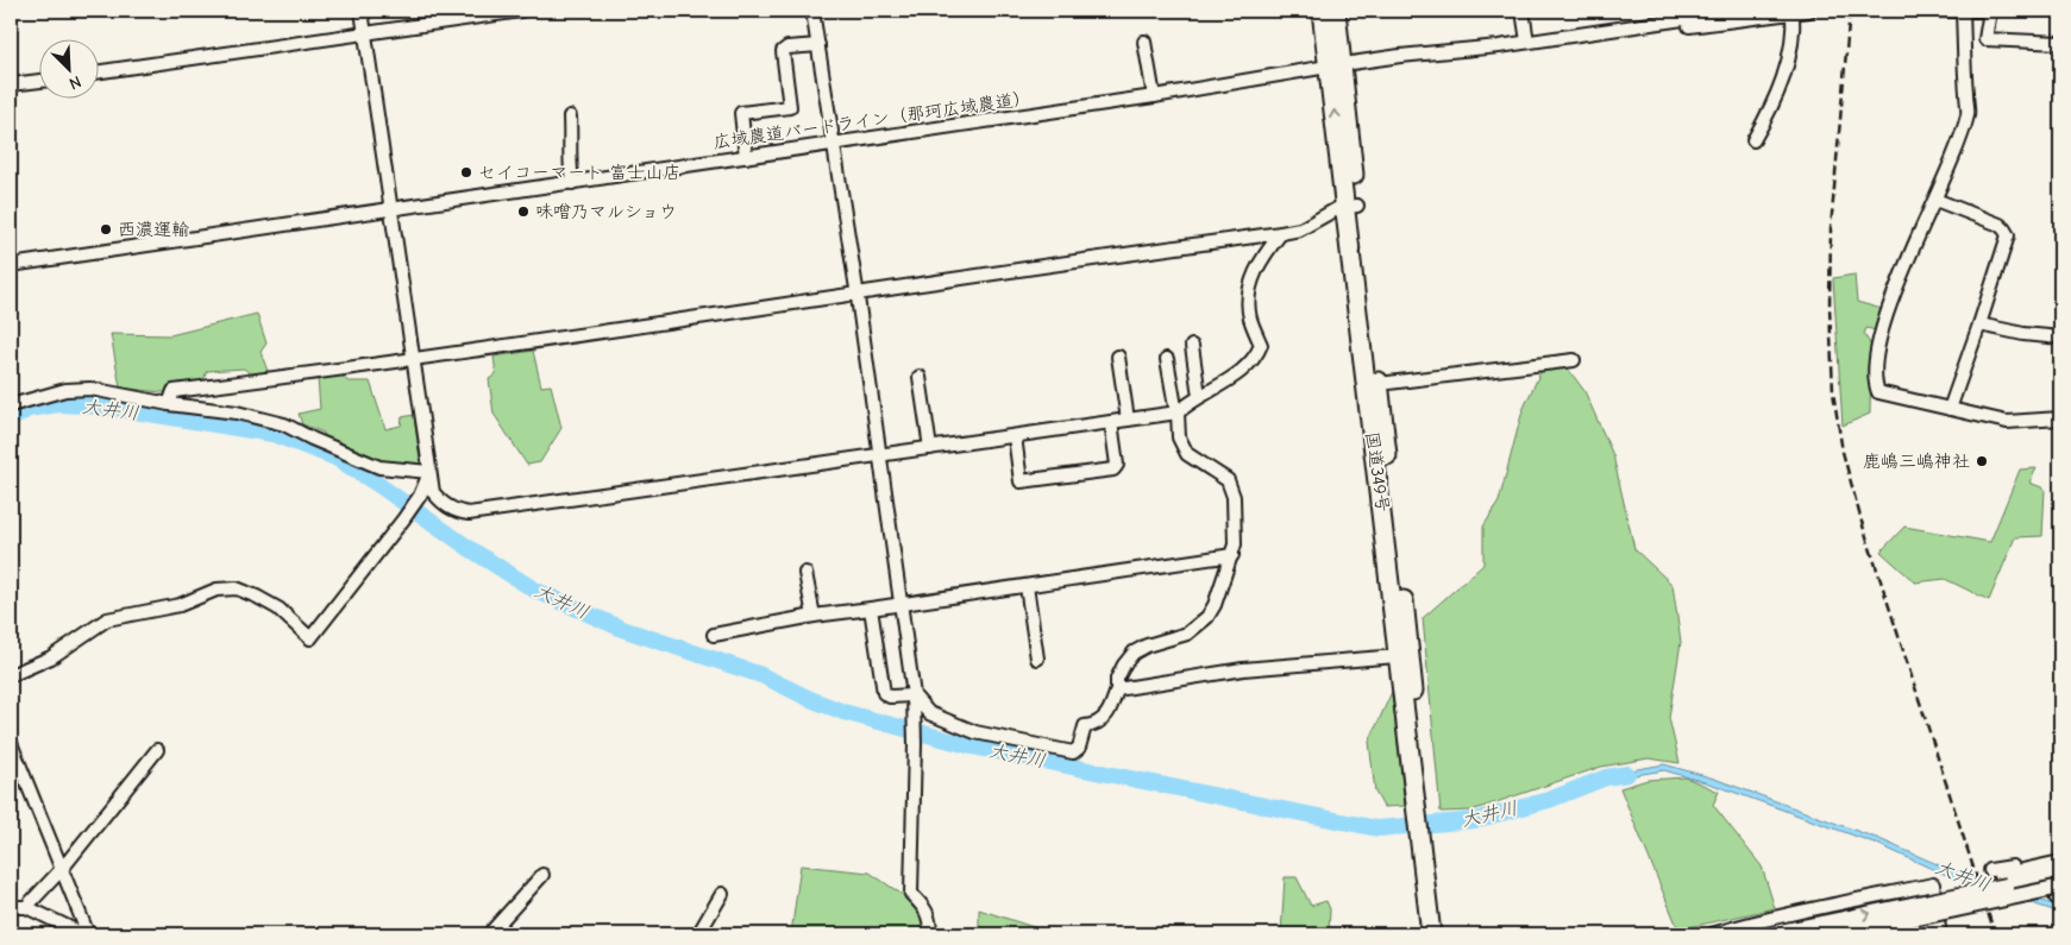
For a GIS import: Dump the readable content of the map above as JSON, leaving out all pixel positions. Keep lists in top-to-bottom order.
{
  "streets": {
    "highway": ["国道349号"],
    "street": ["広域農道バードライン（那珂広域農道）"]
  },
  "crossings": [
    ["広域農道バードライン（那珂広域農道）", "国道349号"]
  ],
  "water": ["大井川"],
  "places": [
    "セイコーマート 富士山店",
    "味噌乃マルショウ",
    "西濃運輸",
    "鹿嶋三嶋神社"
  ],
  "north": "bottom right"
}
